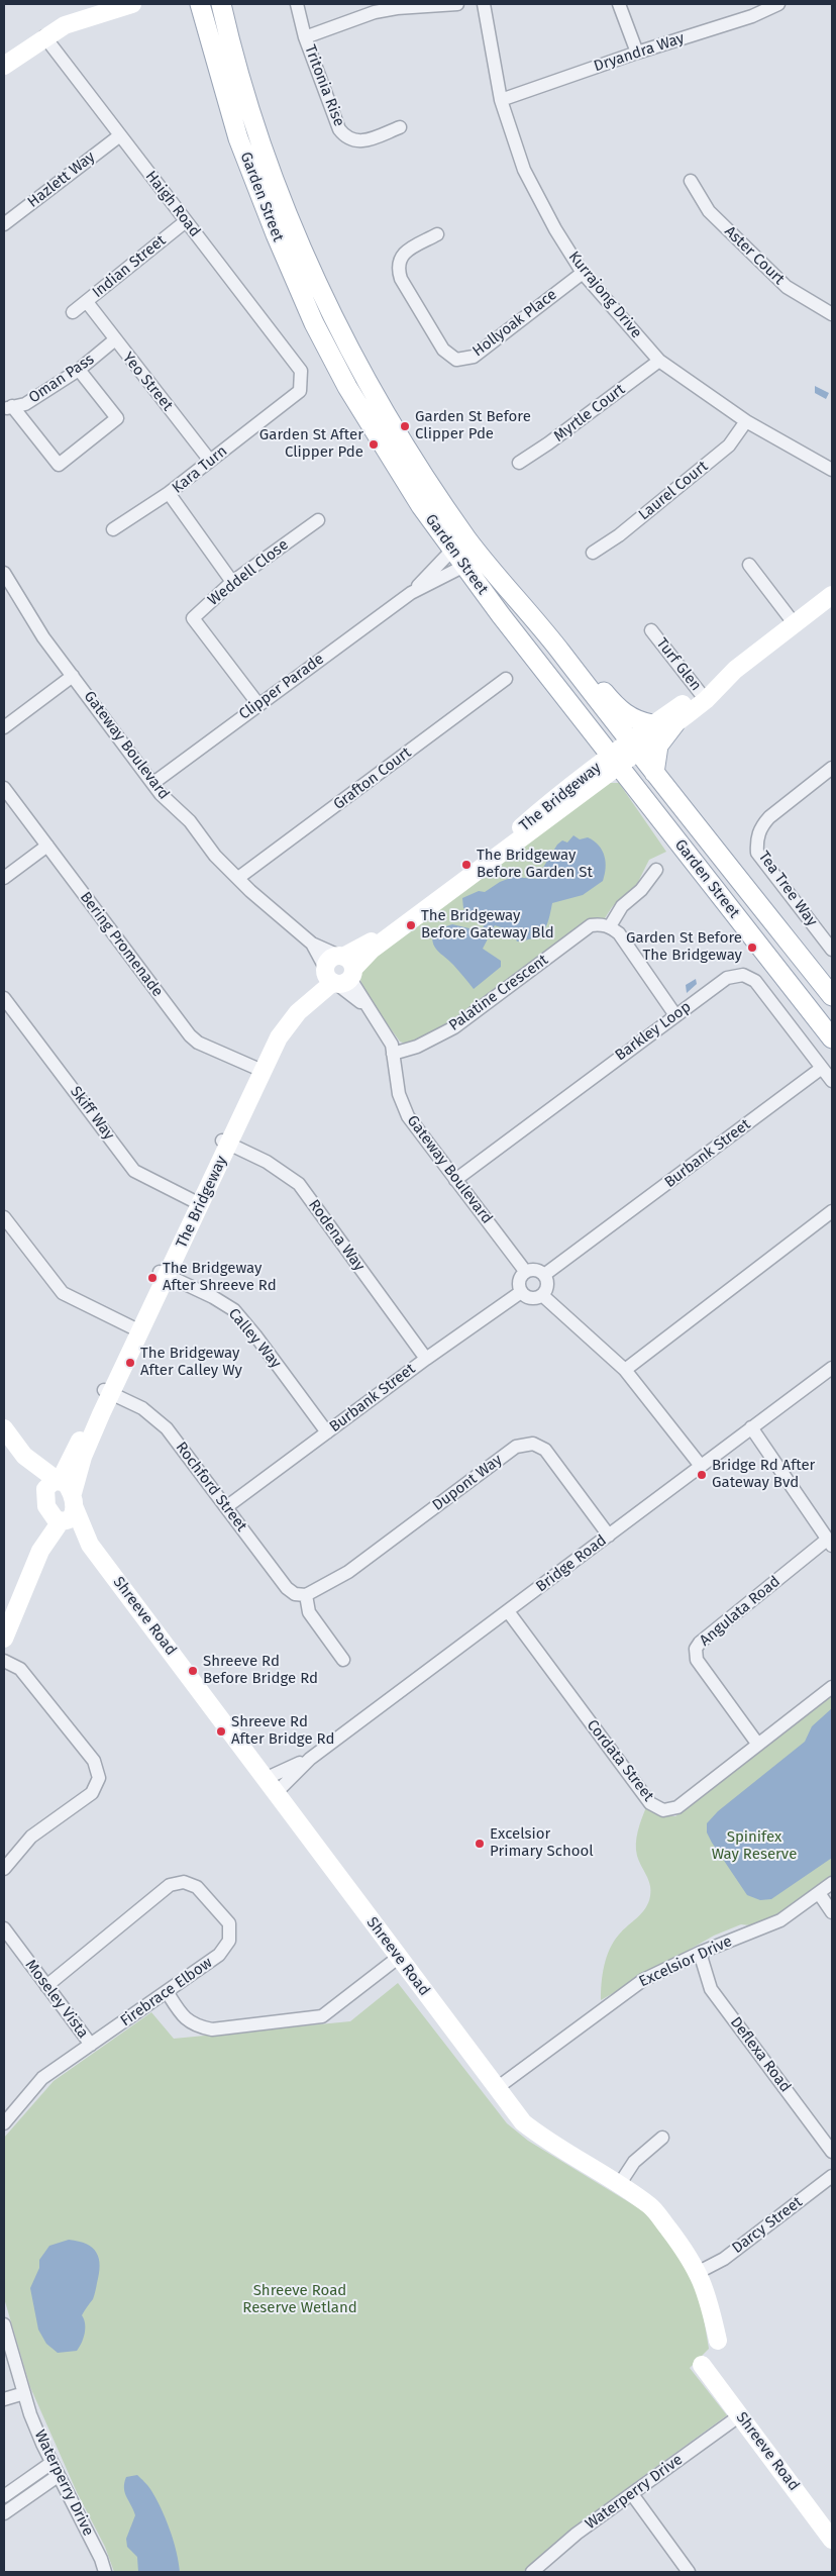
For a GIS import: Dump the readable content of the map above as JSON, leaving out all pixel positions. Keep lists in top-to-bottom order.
{
  "streets": {
    "main road": ["Garden Street"],
    "street": [
      "Dryandra Way",
      "Tritonia Rise",
      "Hazlett Way",
      "Haigh Road",
      "Aster Court",
      "Indian Street",
      "Kurrajong Drive",
      "Hollyoak Place",
      "Oman Pass",
      "Yeo Street",
      "Myrtle Court",
      "Kara Turn",
      "Laurel Court",
      "Weddell Close",
      "Turf Glen",
      "Clipper Parade",
      "Gateway Boulevard",
      "Grafton Court",
      "The Bridgeway",
      "Tea Tree Way",
      "Bering Promenade",
      "Palatine Crescent",
      "Barkley Loop",
      "Skiff Way",
      "Burbank Street",
      "Rodena Way",
      "Calley Way",
      "Dupont Way",
      "Rochford Street",
      "Bridge Road",
      "Angulata Road",
      "Shreeve Road",
      "Cordata Street",
      "Excelsior Drive",
      "Firebrace Elbow",
      "Moseley Vista",
      "Deflexa Road",
      "Darcy Street",
      "Waterperry Drive"
    ]
  },
  "crossings": [
    ["Dryandra Way", "Kurrajong Drive"],
    ["Hazlett Way", "Haigh Road"],
    ["Garden Street", "Clipper Parade"],
    ["Garden Street", "The Bridgeway"],
    ["Haigh Road", "Indian Street"],
    ["Haigh Road", "Kara Turn"],
    ["Indian Street", "Yeo Street"],
    ["Kurrajong Drive", "Hollyoak Place"],
    ["Kurrajong Drive", "Myrtle Court"],
    ["Kurrajong Drive", "Laurel Court"],
    ["Oman Pass", "Yeo Street"],
    ["Yeo Street", "Kara Turn"],
    ["Kara Turn", "Weddell Close"],
    ["Weddell Close", "Clipper Parade"],
    ["Clipper Parade", "Gateway Boulevard"],
    ["Gateway Boulevard", "Grafton Court"],
    ["Gateway Boulevard", "The Bridgeway"],
    ["Gateway Boulevard", "Palatine Crescent"],
    ["Gateway Boulevard", "Barkley Loop"],
    ["Gateway Boulevard", "Burbank Street"],
    ["The Bridgeway", "Bering Promenade"],
    ["The Bridgeway", "Skiff Way"],
    ["The Bridgeway", "Rodena Way"],
    ["The Bridgeway", "Calley Way"],
    ["The Bridgeway", "Rochford Street"],
    ["The Bridgeway", "Shreeve Road"],
    ["Barkley Loop", "Burbank Street"],
    ["Burbank Street", "Rodena Way"],
    ["Burbank Street", "Calley Way"],
    ["Burbank Street", "Rochford Street"],
    ["Dupont Way", "Rochford Street"],
    ["Dupont Way", "Bridge Road"],
    ["Bridge Road", "Shreeve Road"],
    ["Bridge Road", "Cordata Street"],
    ["Angulata Road", "Cordata Street"],
    ["Shreeve Road", "Excelsior Drive"],
    ["Shreeve Road", "Darcy Street"],
    ["Shreeve Road", "Waterperry Drive"],
    ["Excelsior Drive", "Deflexa Road"],
    ["Firebrace Elbow", "Moseley Vista"]
  ],
  "parks": ["Spinifex Way Reserve", "Shreeve Road Reserve Wetland"],
  "places": [
    "Garden St Before Clipper Pde",
    "Garden St After Clipper Pde",
    "The Bridgeway Before Garden St",
    "The Bridgeway Before Gateway Bld",
    "Garden St Before The Bridgeway",
    "The Bridgeway After Shreeve Rd",
    "The Bridgeway After Calley Wy",
    "Bridge Rd After Gateway Bvd",
    "Shreeve Rd Before Bridge Rd",
    "Shreeve Rd After Bridge Rd",
    "Excelsior Primary School"
  ]
}
